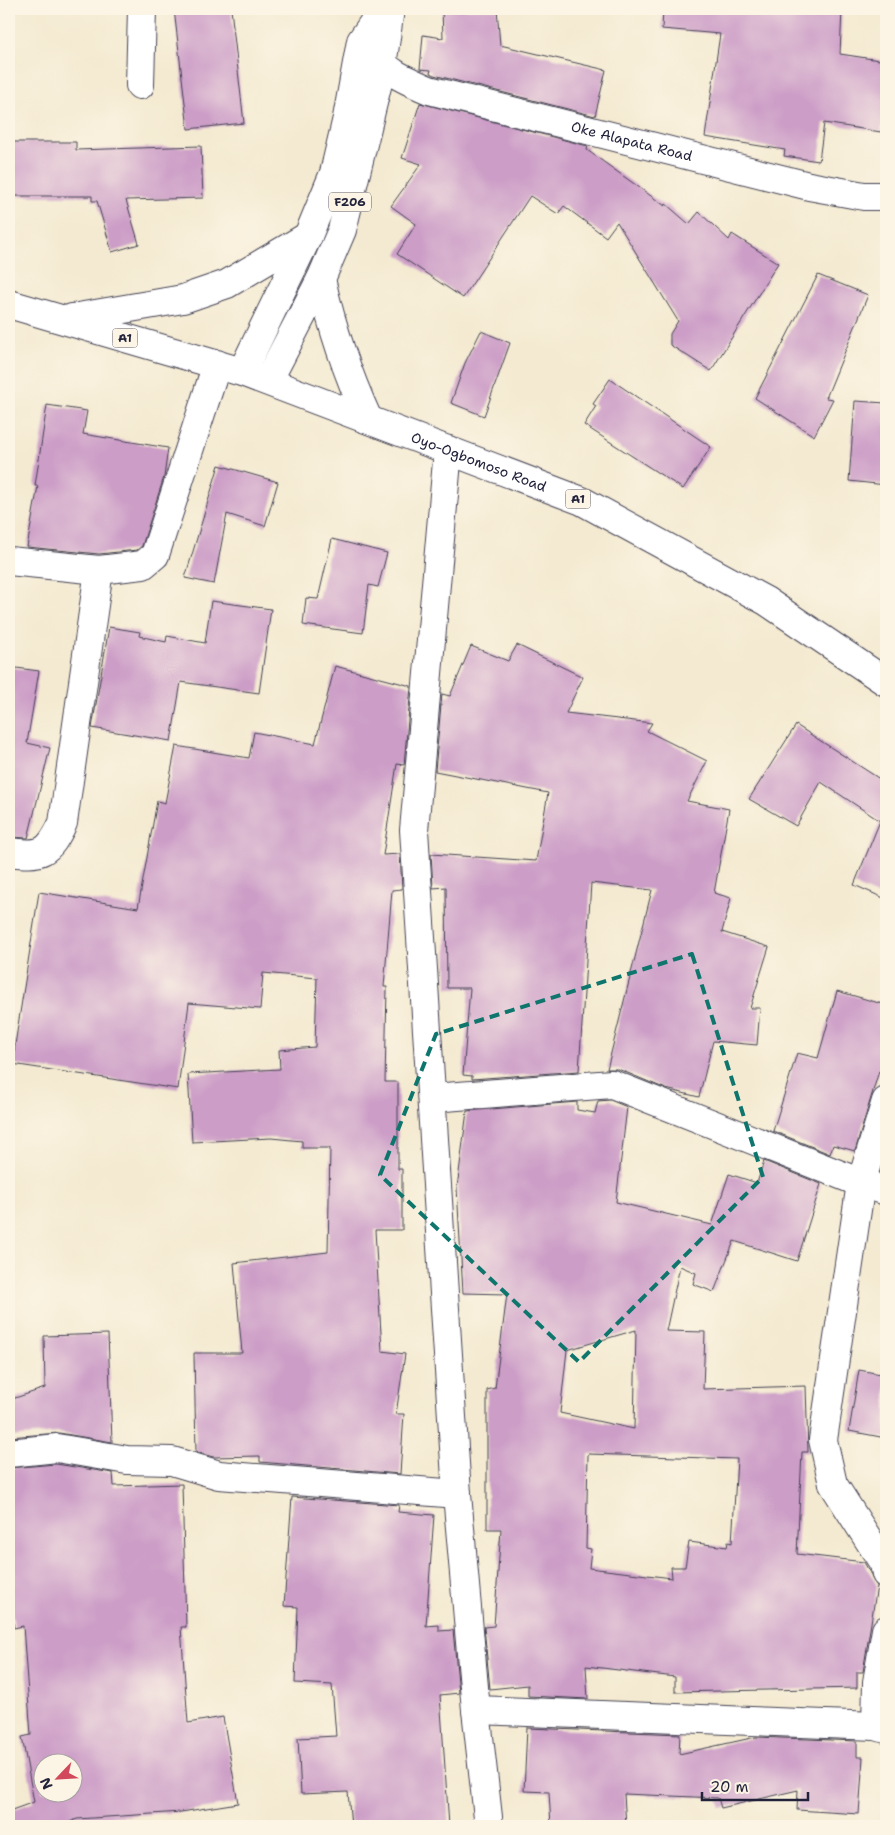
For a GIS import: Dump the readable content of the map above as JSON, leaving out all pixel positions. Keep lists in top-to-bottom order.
{
  "streets": {
    "main road": [
      "Oke Alapata Road",
      "F206",
      "A1",
      "Oyo-Ogbomoso Road"
    ]
  },
  "crossings": [
    ["Oke Alapata Road", "F206"],
    ["F206", "A1"],
    ["F206", "Oyo-Ogbomoso Road"],
    ["A1", "Oyo-Ogbomoso Road"]
  ],
  "scale_bar": "20 m",
  "north": "bottom left"
}
